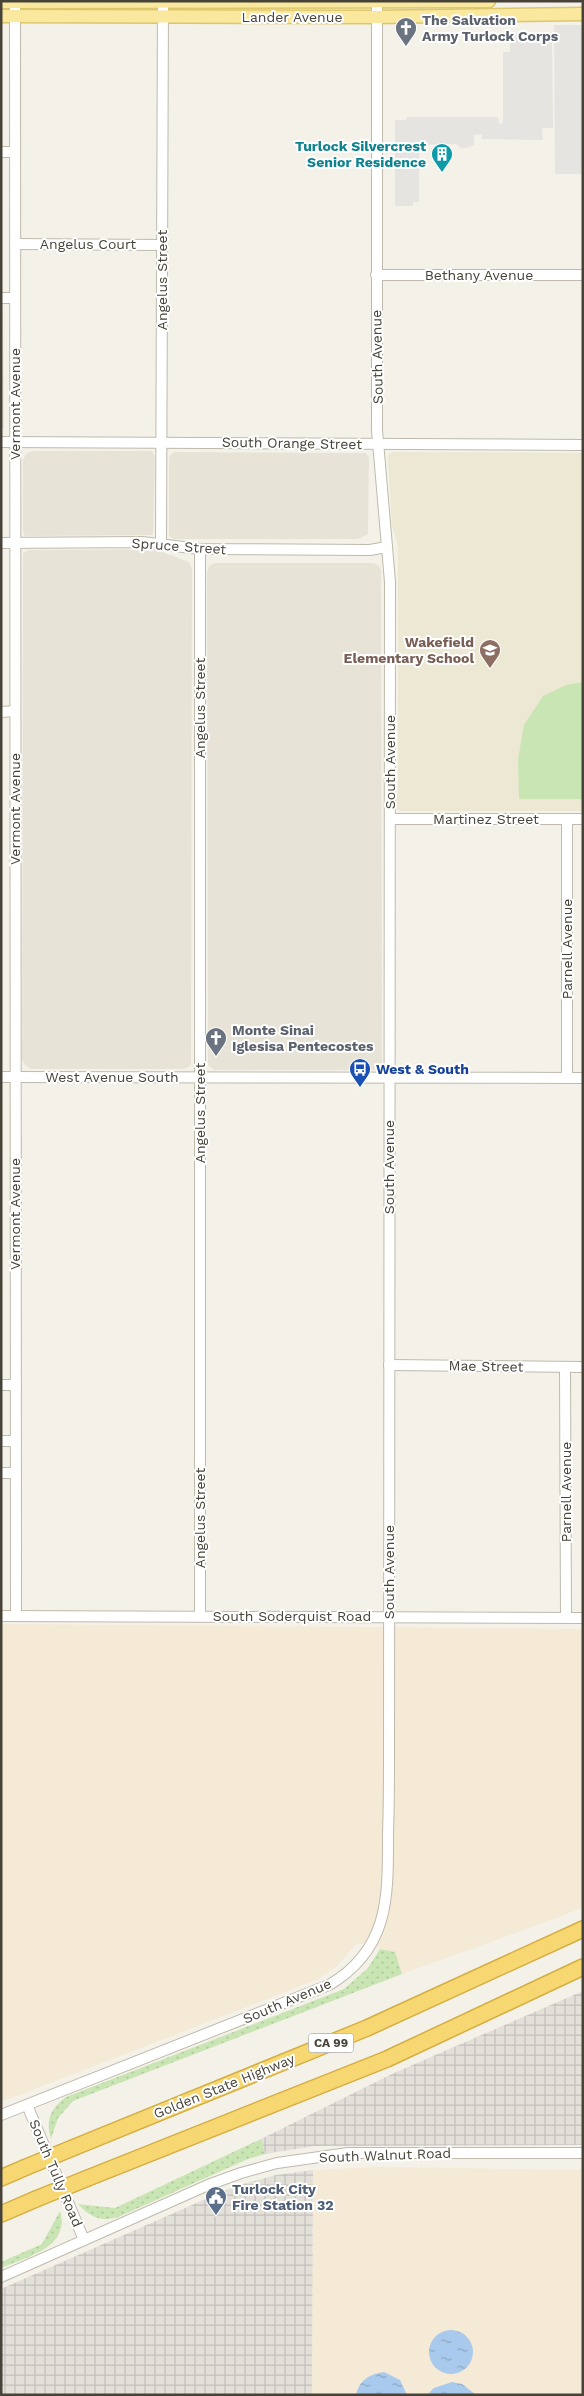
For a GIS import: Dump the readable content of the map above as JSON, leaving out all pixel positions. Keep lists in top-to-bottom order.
{
  "streets": {
    "highway": ["CA 99", "Golden State Highway"],
    "main road": ["Lander Avenue"],
    "street": [
      "Angelus Court",
      "Bethany Avenue",
      "Angelus Street",
      "South Avenue",
      "Vermont Avenue",
      "South Orange Street",
      "Spruce Street",
      "Martinez Street",
      "Parnell Avenue",
      "West Avenue South",
      "Mae Street",
      "South Soderquist Road",
      "South Walnut Road",
      "South Tully Road"
    ]
  },
  "crossings": [
    ["Lander Avenue", "Angelus Street"],
    ["Lander Avenue", "South Avenue"],
    ["Lander Avenue", "Vermont Avenue"],
    ["Angelus Court", "Angelus Street"],
    ["Angelus Court", "Vermont Avenue"],
    ["Bethany Avenue", "South Avenue"],
    ["Angelus Street", "South Orange Street"],
    ["Angelus Street", "Spruce Street"],
    ["Angelus Street", "West Avenue South"],
    ["Angelus Street", "South Soderquist Road"],
    ["South Avenue", "South Orange Street"],
    ["South Avenue", "Spruce Street"],
    ["South Avenue", "Martinez Street"],
    ["South Avenue", "West Avenue South"],
    ["South Avenue", "Mae Street"],
    ["South Avenue", "South Soderquist Road"],
    ["South Avenue", "South Tully Road"],
    ["Vermont Avenue", "South Orange Street"],
    ["Vermont Avenue", "Spruce Street"],
    ["Vermont Avenue", "West Avenue South"],
    ["Vermont Avenue", "South Soderquist Road"],
    ["Martinez Street", "Parnell Avenue"],
    ["Parnell Avenue", "West Avenue South"],
    ["Parnell Avenue", "Mae Street"],
    ["Parnell Avenue", "South Soderquist Road"],
    ["South Walnut Road", "South Tully Road"]
  ],
  "places": {
    "church": ["The Salvation Army Turlock Corps", "Monte Sinai Iglesisa Pentecostes"],
    "building": ["Turlock Silvercrest Senior Residence"],
    "school or university": ["Wakefield Elementary School"],
    "bus stop": ["West & South"],
    "public building": ["Turlock City Fire Station 32"]
  }
}
